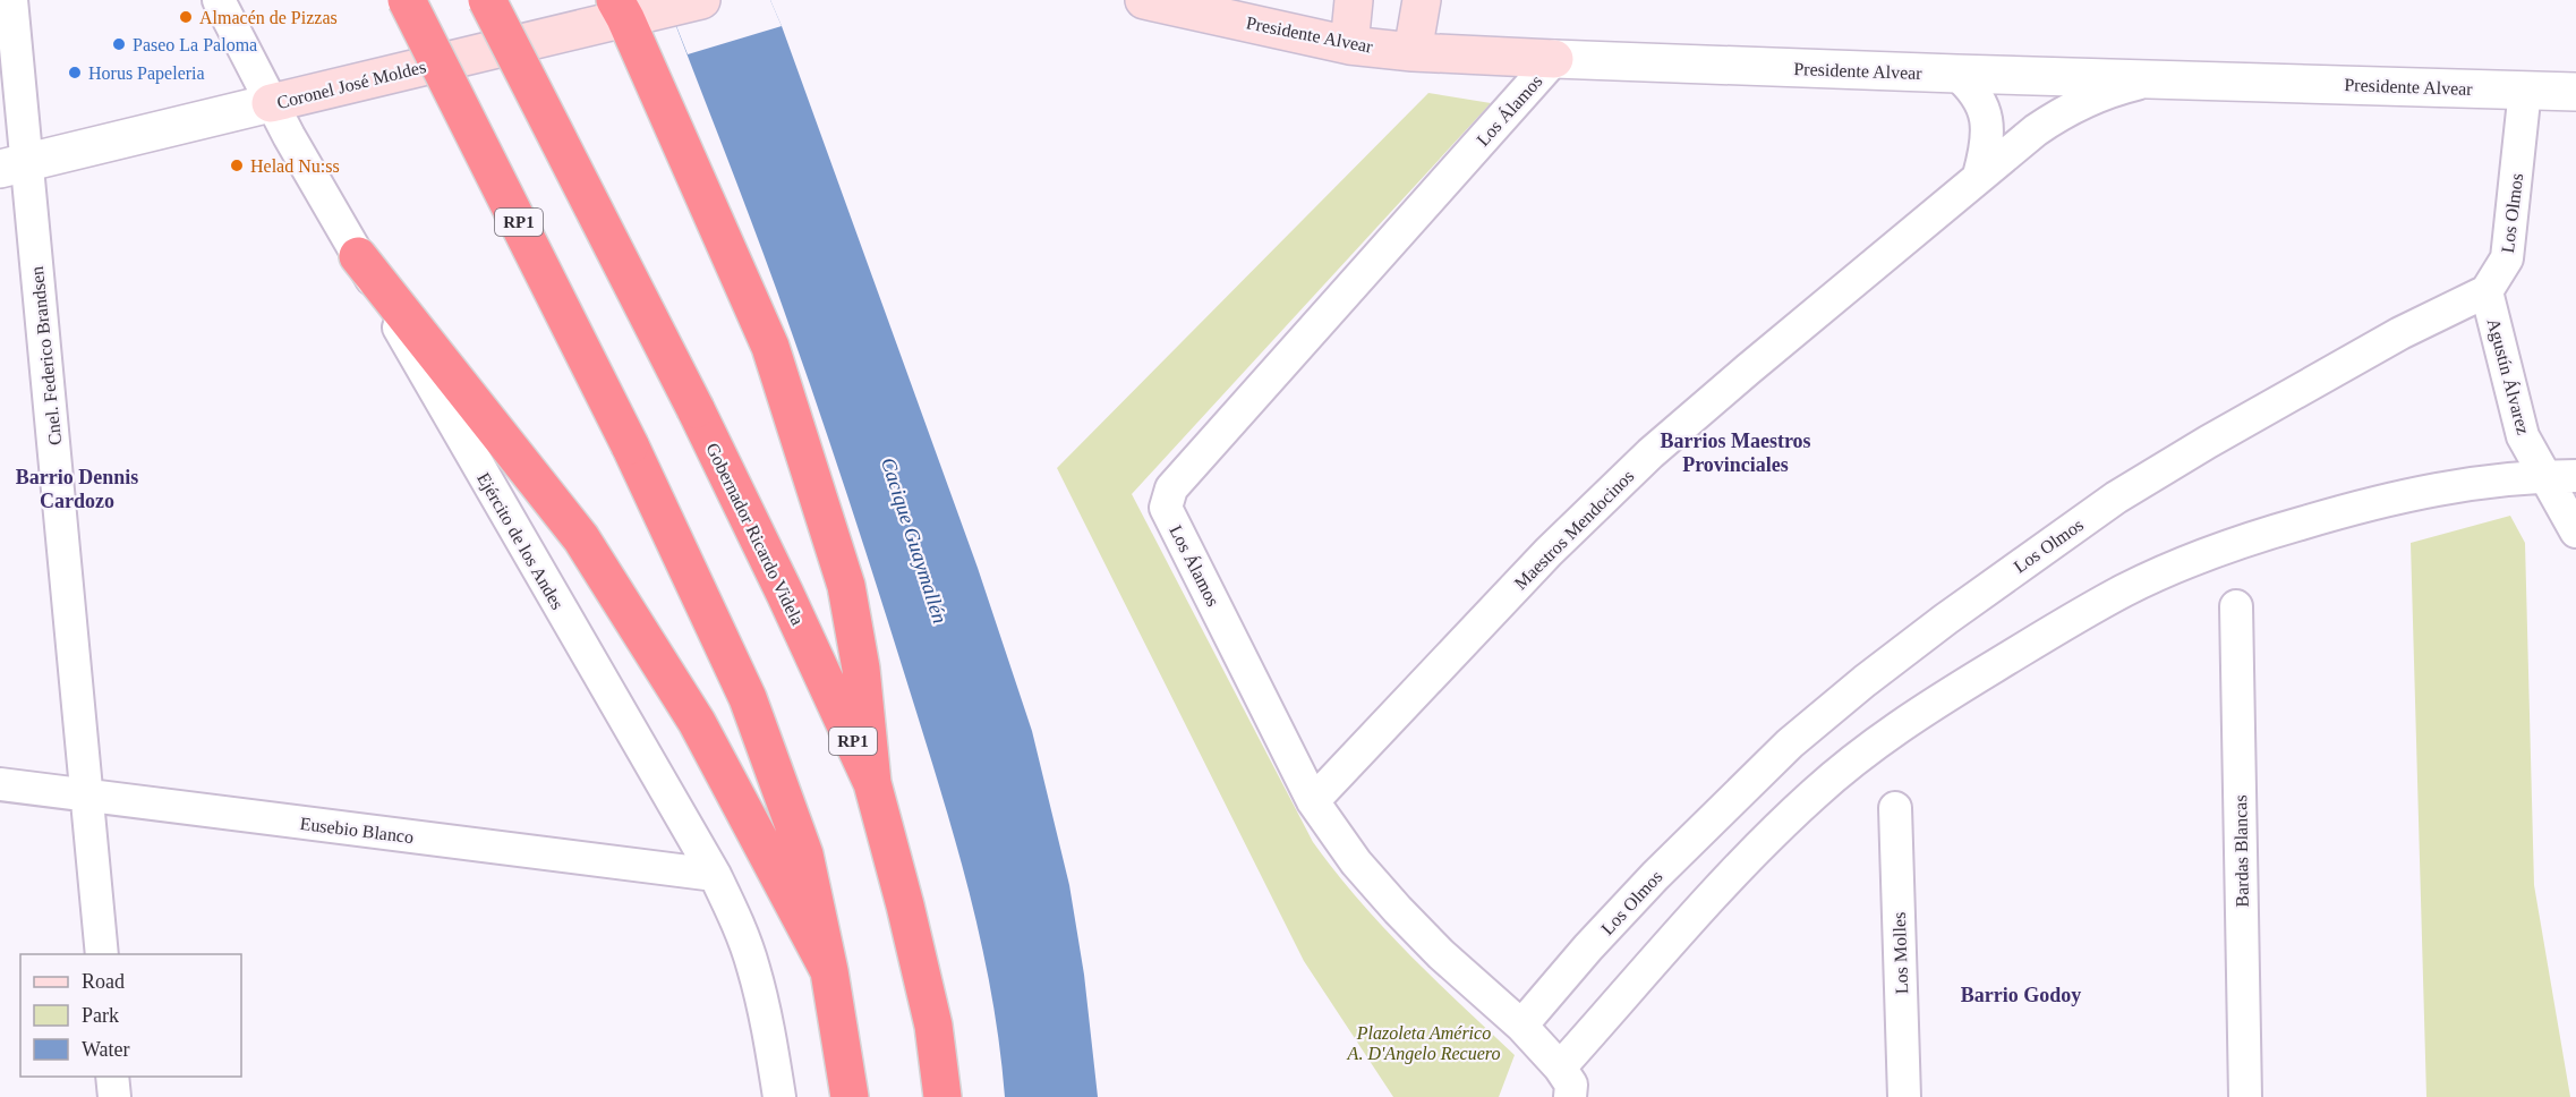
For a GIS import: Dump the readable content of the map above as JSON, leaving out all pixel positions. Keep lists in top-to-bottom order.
{
  "streets": {
    "highway": ["RP1", "Gobernador Ricardo Videla"],
    "main road": ["Presidente Alvear", "Coronel José Moldes"],
    "street": [
      "Los Álamos",
      "Los Olmos",
      "Cnel. Federico Brandsen",
      "Agustín Álvarez",
      "Maestros Mendocinos",
      "Ejército de los Andes",
      "Eusebio Blanco",
      "Bardas Blancas",
      "Los Molles"
    ]
  },
  "crossings": [
    ["Presidente Alvear", "Los Álamos"],
    ["Presidente Alvear", "Los Olmos"],
    ["Presidente Alvear", "Maestros Mendocinos"],
    ["Coronel José Moldes", "Cnel. Federico Brandsen"],
    ["Coronel José Moldes", "Ejército de los Andes"],
    ["Los Álamos", "Los Olmos"],
    ["Los Álamos", "Maestros Mendocinos"],
    ["Los Olmos", "Agustín Álvarez"],
    ["Cnel. Federico Brandsen", "Eusebio Blanco"],
    ["Ejército de los Andes", "Eusebio Blanco"]
  ],
  "districts": ["Barrios Maestros Provinciales", "Barrio Dennis Cardozo", "Barrio Godoy"],
  "water": ["Cacique Guaymallén"],
  "parks": ["Plazoleta Américo A. D'Angelo Recuero"],
  "places": [
    "Almacén de Pizzas",
    "Paseo La Paloma",
    "Horus Papeleria",
    "Helad Nu:ss"
  ],
  "legend": ["Road", "Park", "Water"]
}
